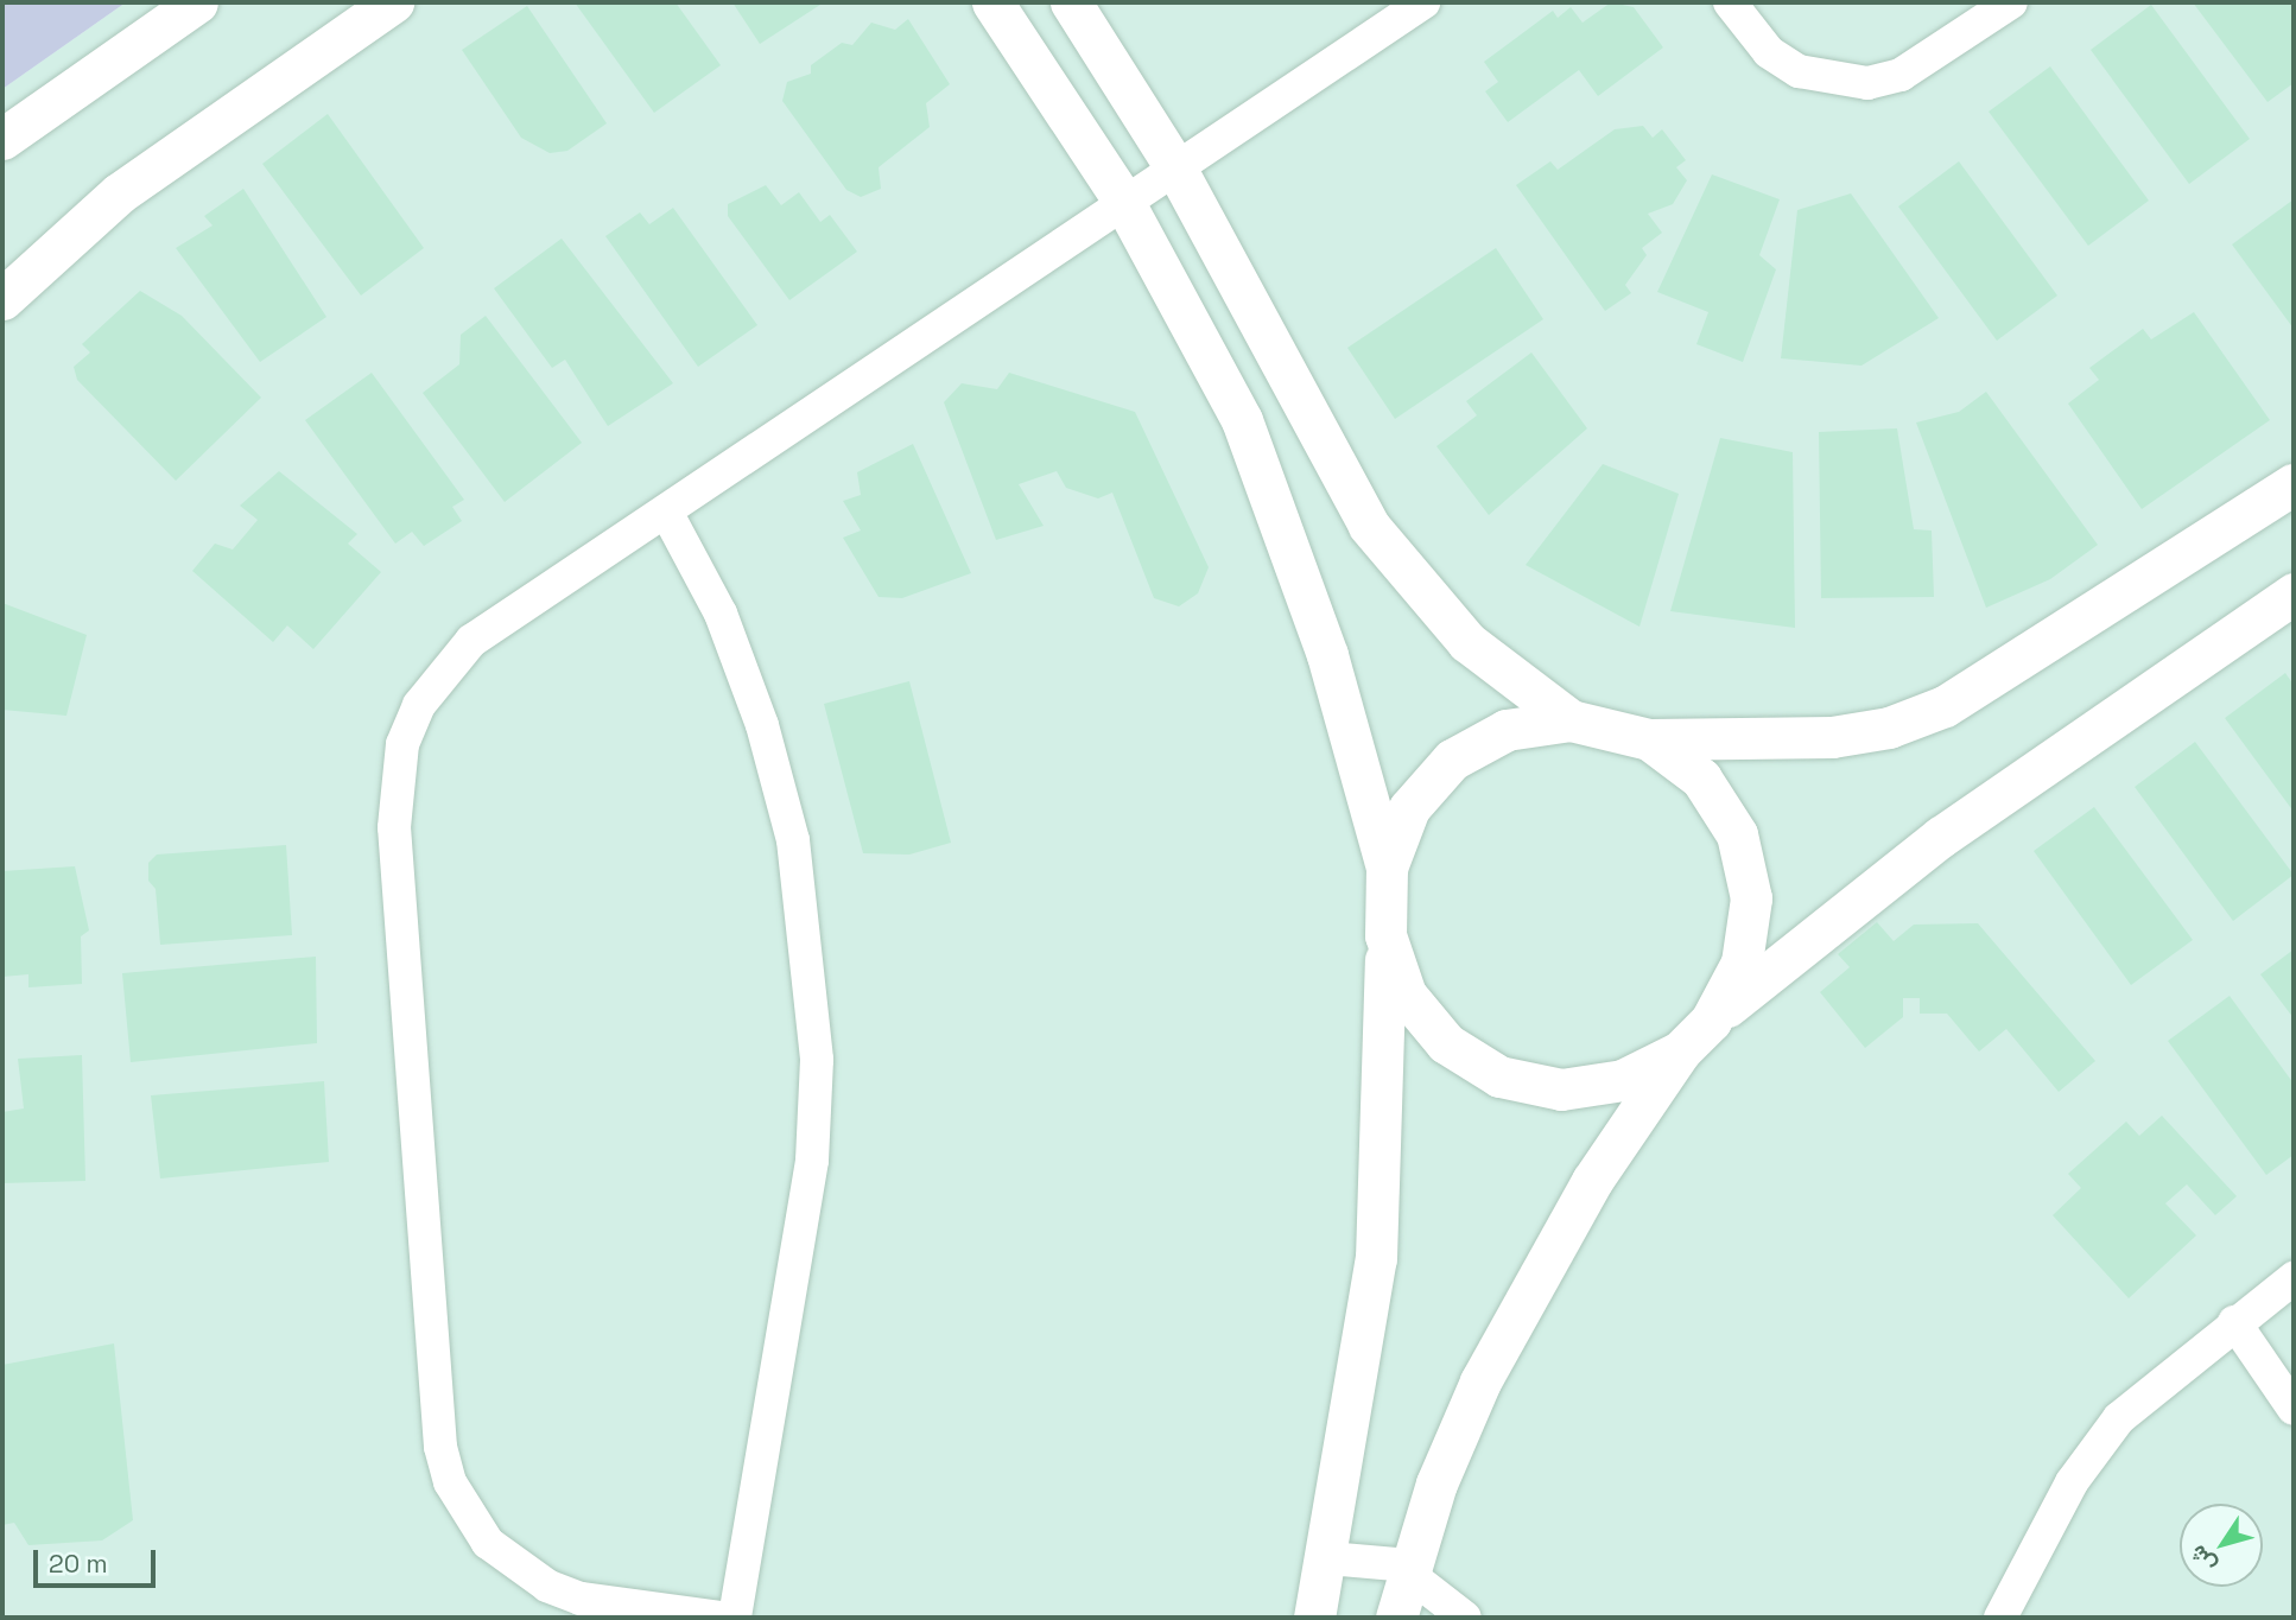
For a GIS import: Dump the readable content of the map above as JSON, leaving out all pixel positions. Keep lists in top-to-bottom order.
{
  "scale_bar": "20 m",
  "north": "bottom left"
}
